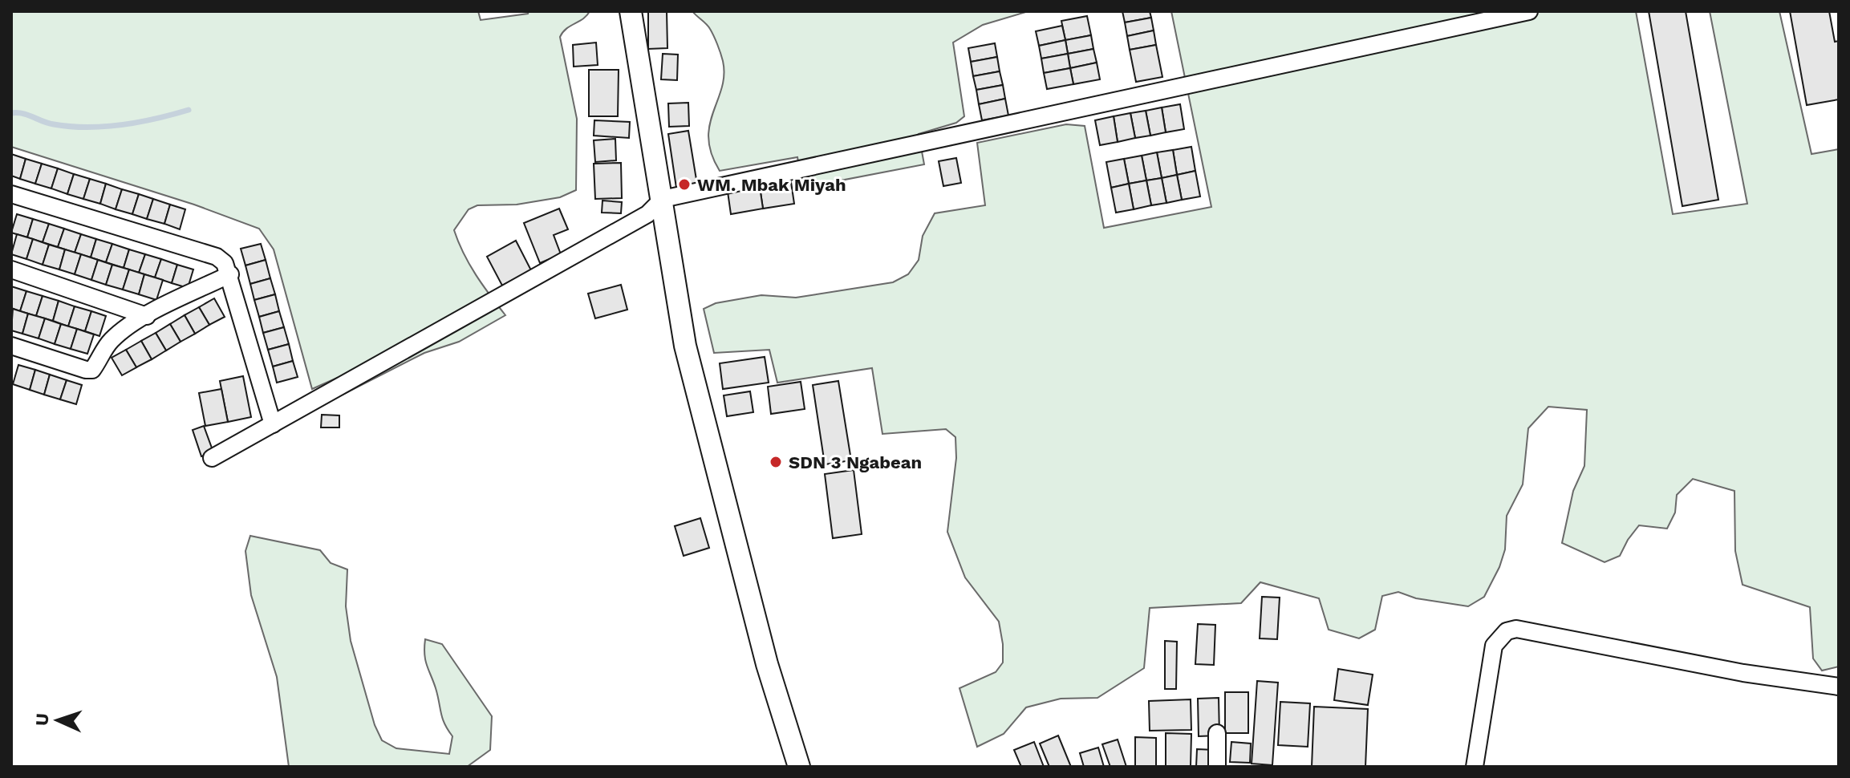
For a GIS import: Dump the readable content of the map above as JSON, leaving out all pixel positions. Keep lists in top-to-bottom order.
{
  "places": ["WM. Mbak Miyah", "SDN 3 Ngabean"],
  "north": "left"
}
